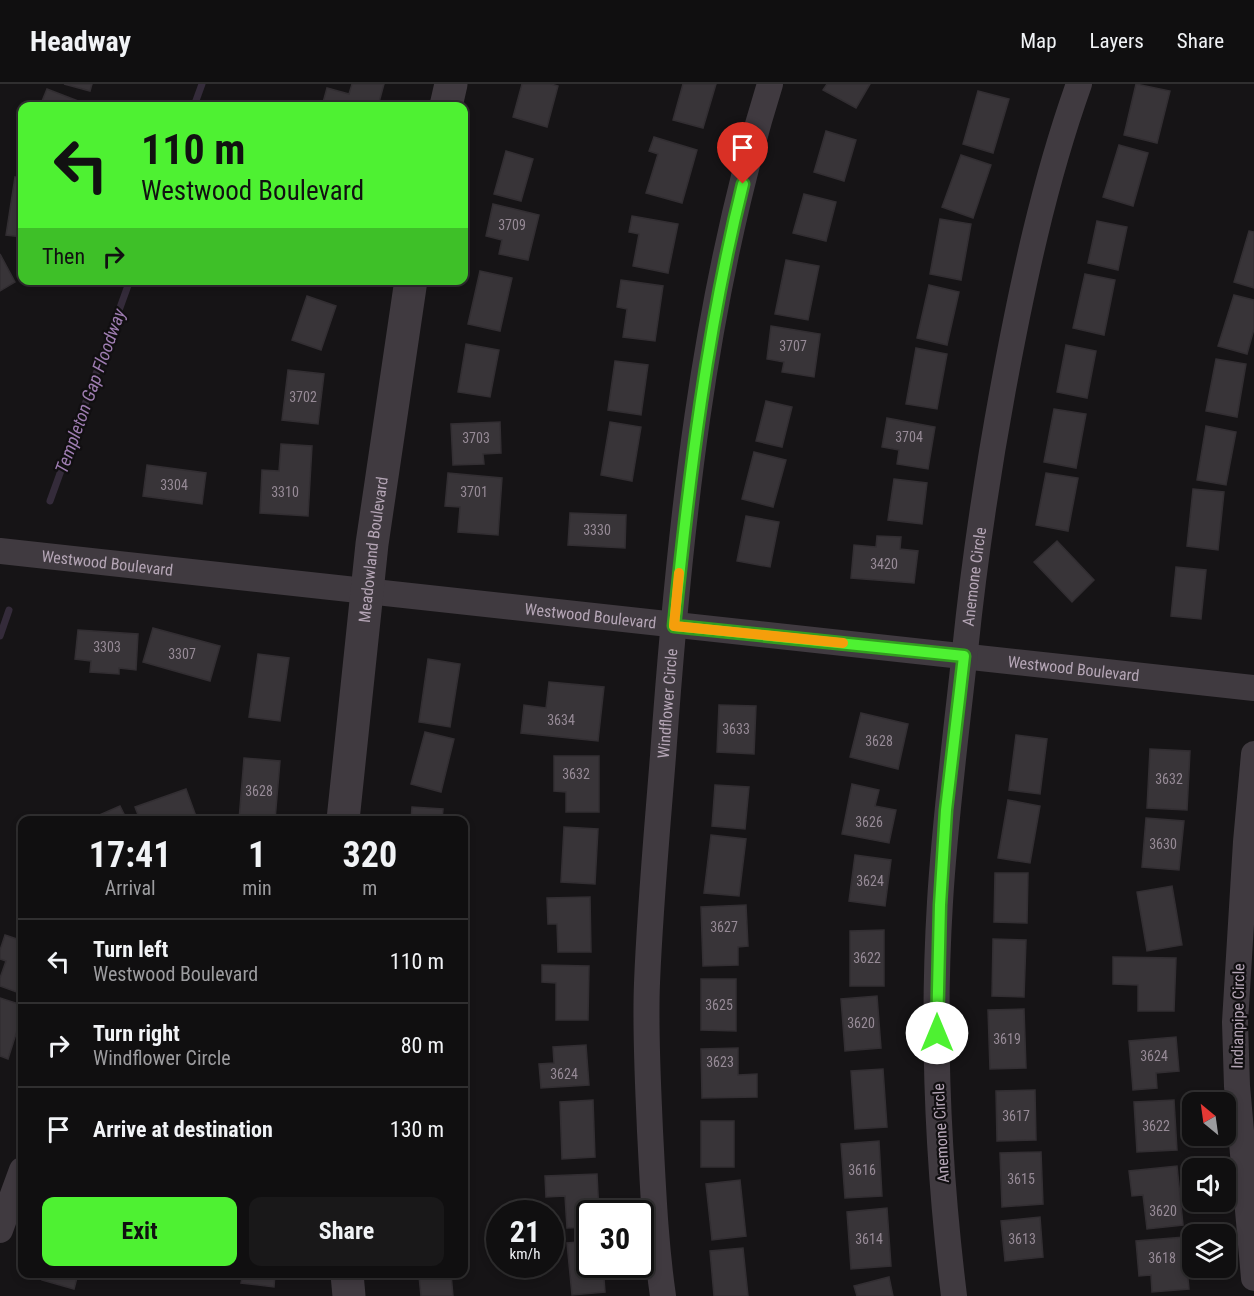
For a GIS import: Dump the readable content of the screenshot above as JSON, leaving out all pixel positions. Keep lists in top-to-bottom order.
{
  "streets": {
    "street": [
      "Meadowland Boulevard",
      "Westwood Boulevard",
      "Anemone Circle",
      "Windflower Circle",
      "Indianpipe Circle"
    ]
  },
  "crossings": [
    ["Meadowland Boulevard", "Westwood Boulevard"],
    ["Westwood Boulevard", "Anemone Circle"],
    ["Westwood Boulevard", "Windflower Circle"]
  ],
  "water": ["Templeton Gap Floodway"],
  "house_numbers": [
    "3709",
    "3707",
    "3702",
    "3704",
    "3703",
    "3304",
    "3310",
    "3701",
    "3330",
    "3420",
    "3303",
    "3307",
    "3634",
    "3633",
    "3628",
    "3632",
    "3632",
    "3628",
    "3626",
    "3630",
    "3624",
    "3627",
    "3622",
    "3625",
    "3620",
    "3619",
    "3624",
    "3623",
    "3624",
    "3617",
    "3622",
    "3616",
    "3615",
    "3620",
    "3614",
    "3613",
    "3618"
  ],
  "north": "top left",
  "page": {
    "header": "Headway",
    "nav": ["Map", "Layers", "Share"],
    "turn": ["110 m", "Westwood Boulevard"],
    "then": "Then",
    "eta": [
      "17:41",
      "Arrival",
      "1",
      "min",
      "320",
      "m"
    ],
    "list": [
      {
        "name": "Turn left",
        "note": "Westwood Boulevard",
        "value": "110 m"
      },
      {
        "name": "Turn right",
        "note": "Windflower Circle",
        "value": "80 m"
      },
      {
        "name": "Arrive at destination",
        "value": "130 m"
      }
    ],
    "buttons": ["Exit", "Share"],
    "speed": "21 km/h",
    "limit": "30"
  }
}
